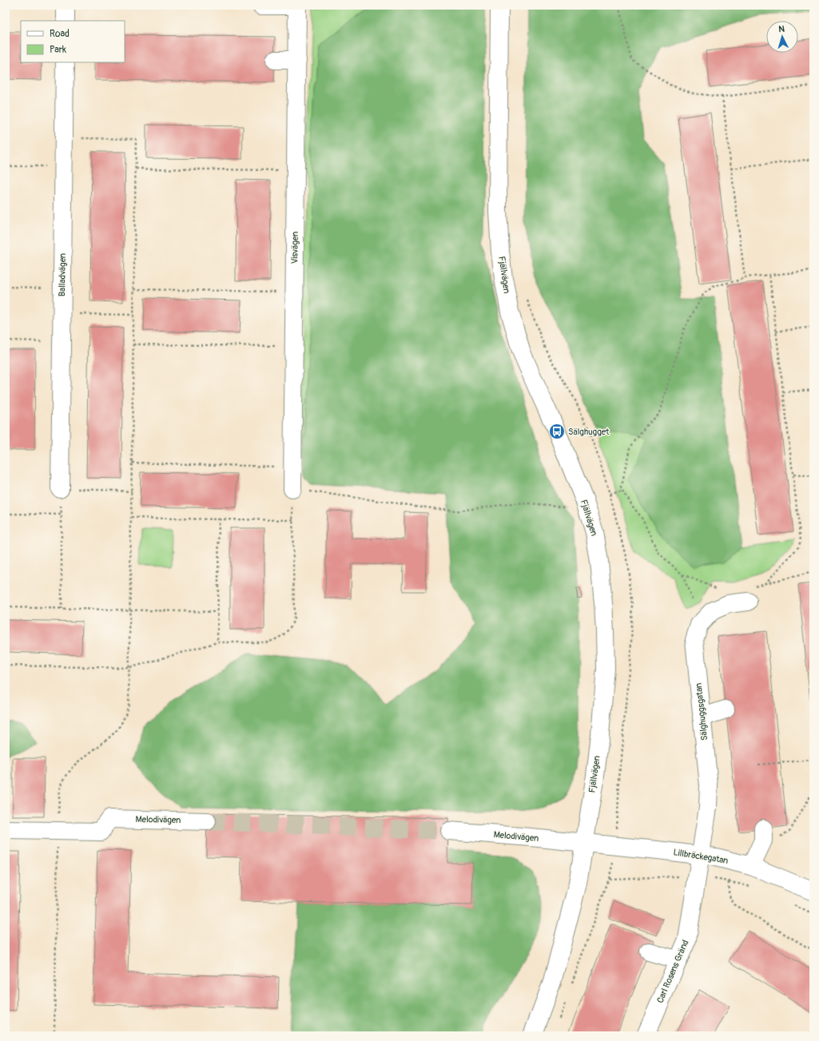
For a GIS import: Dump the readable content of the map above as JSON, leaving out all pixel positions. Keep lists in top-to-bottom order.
{
  "streets": {
    "street": [
      "Visvägen",
      "Balladvägen",
      "Fjällvägen",
      "Sälghuggsgatan",
      "Melodivägen",
      "Lillbräckegatan",
      "Carl Rosens Gränd"
    ]
  },
  "crossings": [
    ["Fjällvägen", "Melodivägen"],
    ["Fjällvägen", "Lillbräckegatan"],
    ["Sälghuggsgatan", "Lillbräckegatan"],
    ["Sälghuggsgatan", "Carl Rosens Gränd"],
    ["Melodivägen", "Lillbräckegatan"],
    ["Lillbräckegatan", "Carl Rosens Gränd"]
  ],
  "places": {
    "bus stop": ["Sälghugget"]
  },
  "legend": ["Road", "Park"],
  "north": "top"
}
